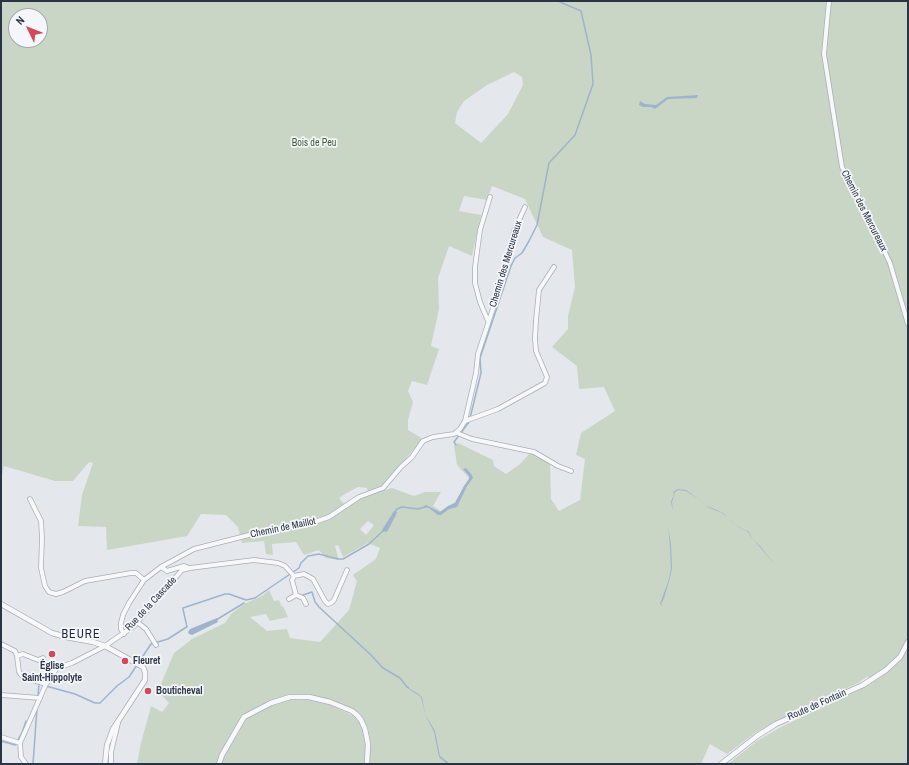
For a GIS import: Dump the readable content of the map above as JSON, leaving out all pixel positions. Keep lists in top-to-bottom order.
{
  "streets": {
    "street": [
      "Chemin des Mercureaux",
      "Chemin de Maillot",
      "Rue de la Cascade",
      "Route de Fontain"
    ]
  },
  "crossings": [
    ["Chemin de Maillot", "Rue de la Cascade"]
  ],
  "districts": ["BEURE"],
  "parks": ["Bois de Peu"],
  "places": ["Église Saint-Hippolyte", "Fleuret", "Bouticheval"],
  "north": "top left"
}
